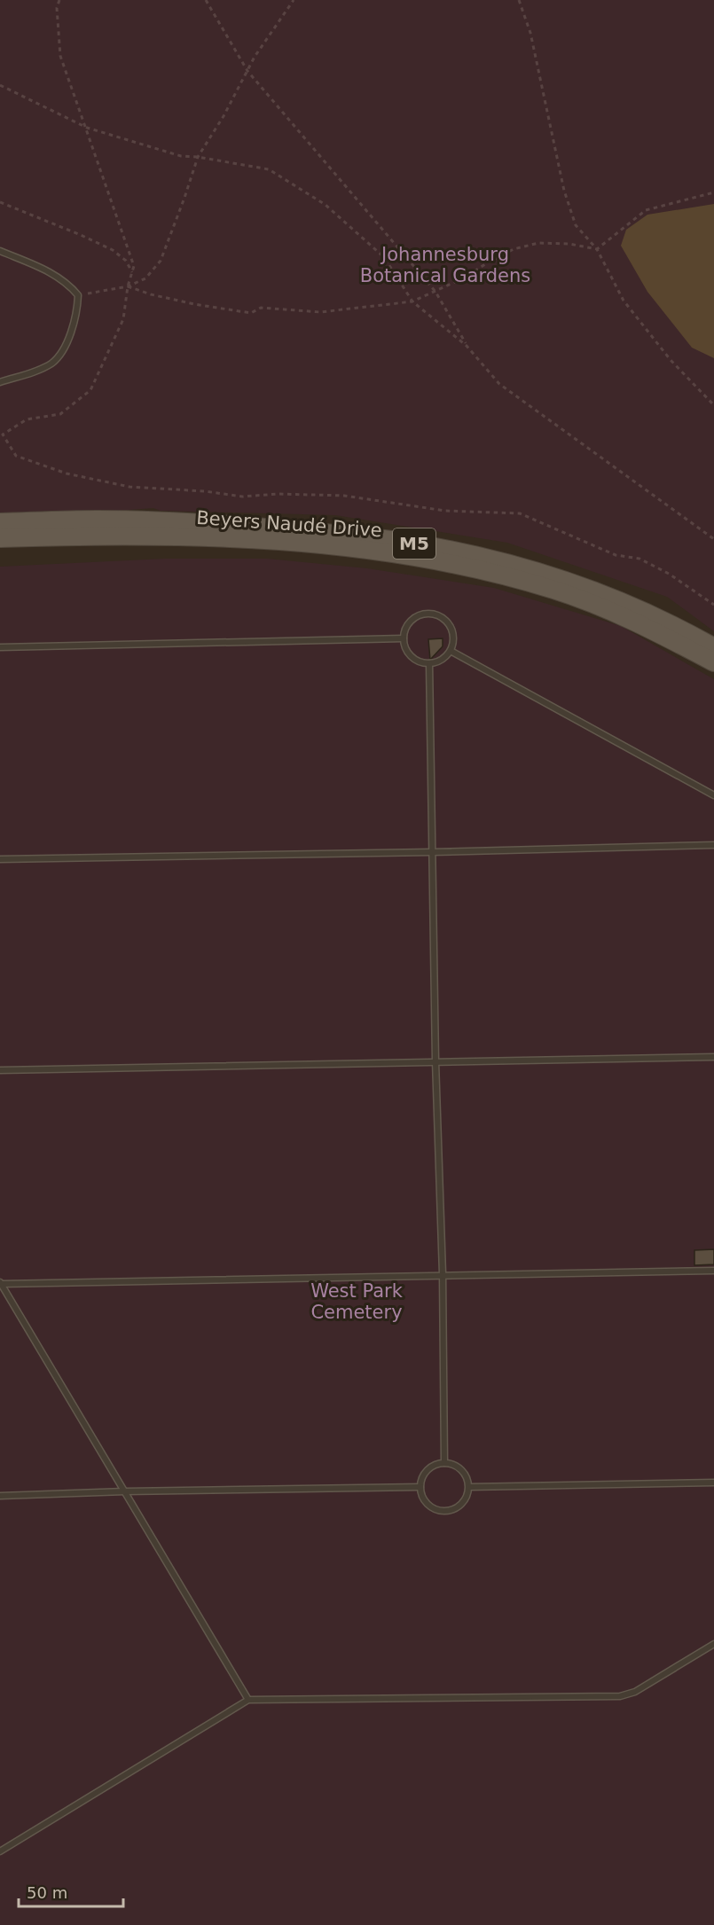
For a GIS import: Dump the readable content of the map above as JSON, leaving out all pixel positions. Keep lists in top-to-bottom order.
{
  "streets": {
    "main road": ["Beyers Naudé Drive", "M5"]
  },
  "parks": ["Johannesburg Botanical Gardens", "West Park Cemetery"],
  "scale_bar": "50 m"
}
